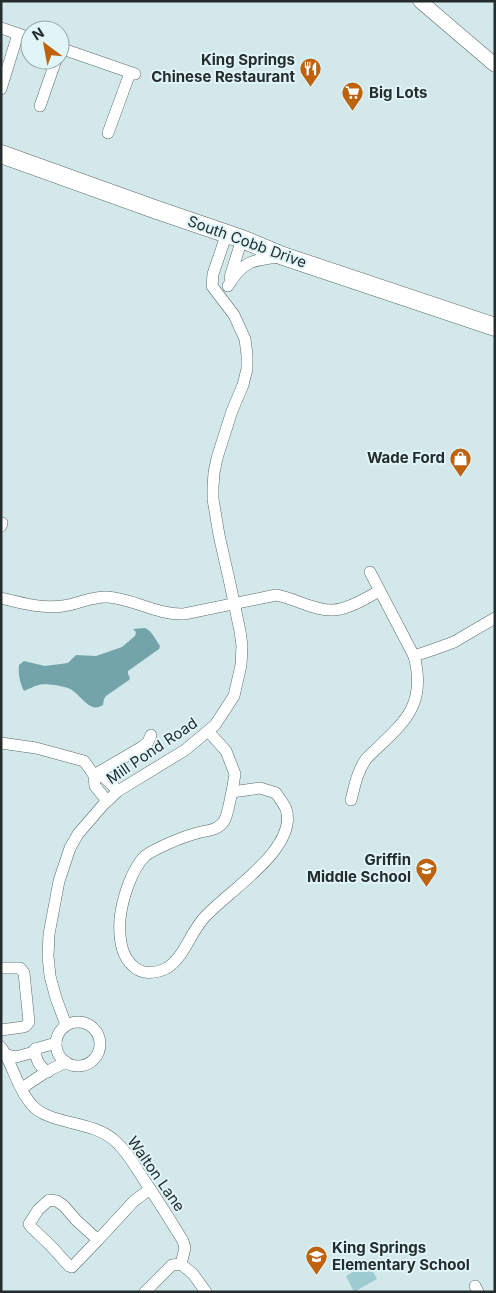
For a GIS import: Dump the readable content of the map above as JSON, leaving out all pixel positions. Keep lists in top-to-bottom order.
{
  "streets": {
    "main road": ["South Cobb Drive"],
    "street": ["Mill Pond Road", "Walton Lane"]
  },
  "crossings": [
    ["South Cobb Drive", "Mill Pond Road"]
  ],
  "places": {
    "restaurant": ["King Springs Chinese Restaurant"],
    "supermarket": ["Big Lots"],
    "shop": ["Wade Ford"],
    "school or university": ["Griffin Middle School", "King Springs Elementary School"]
  },
  "north": "top left"
}
